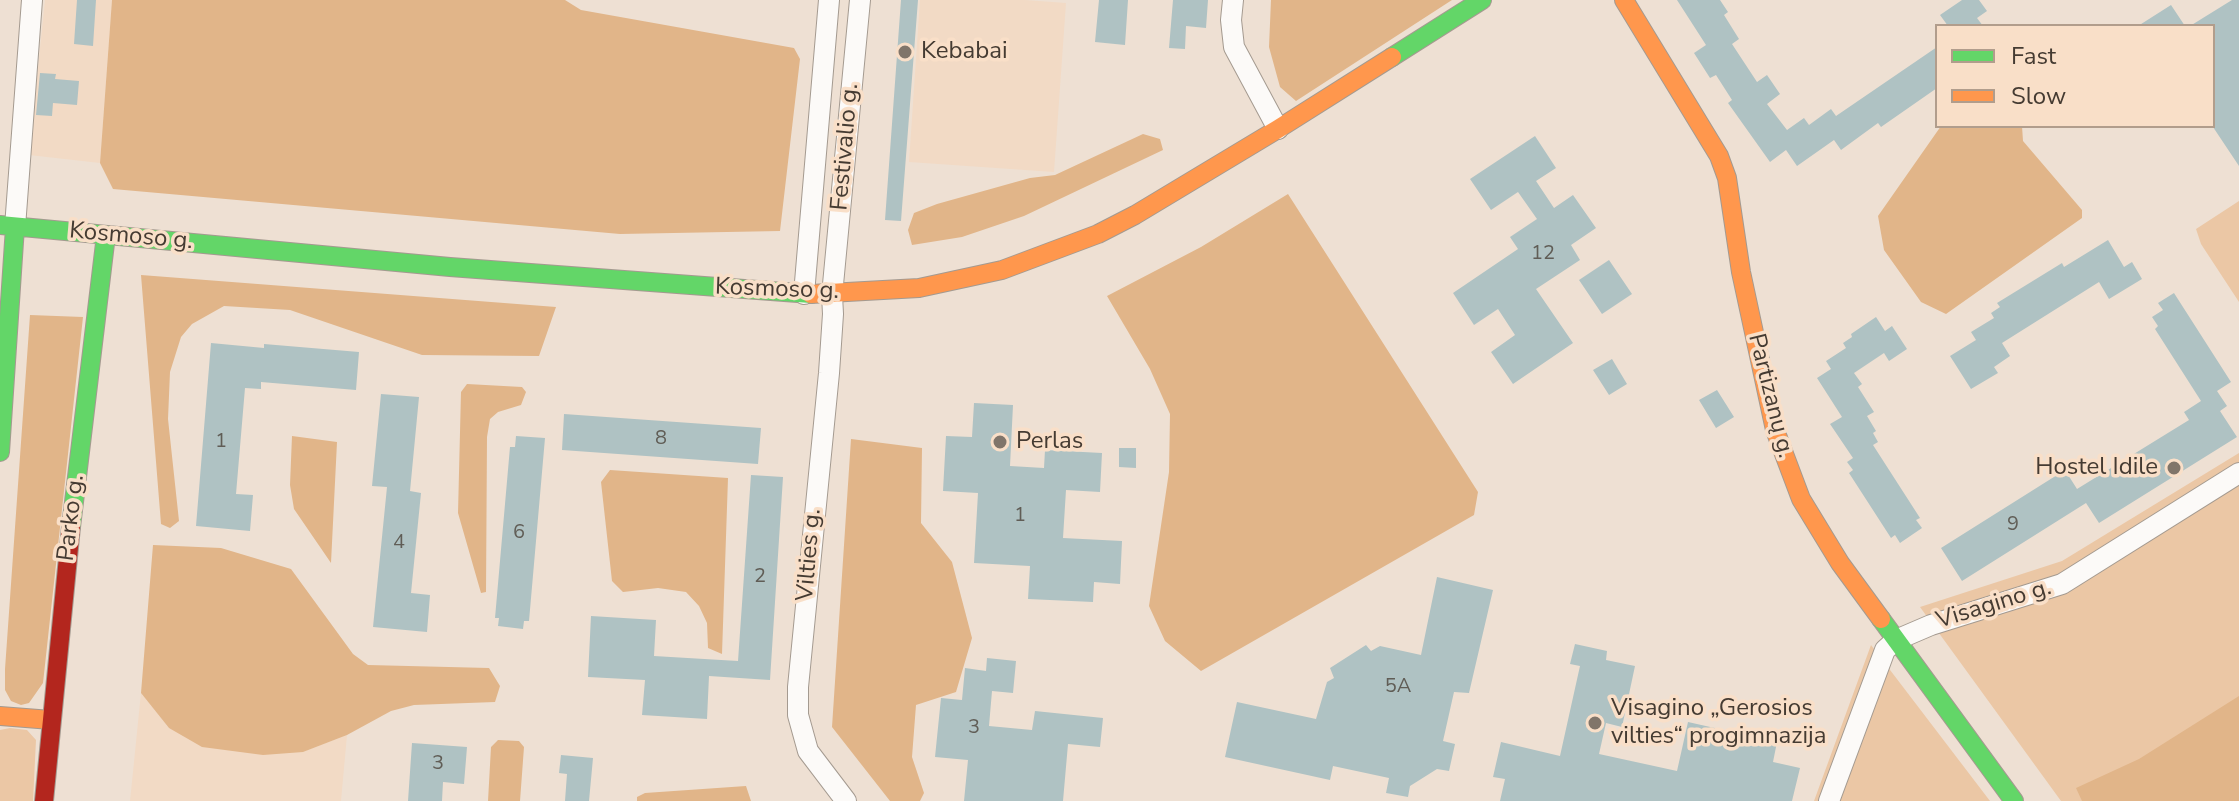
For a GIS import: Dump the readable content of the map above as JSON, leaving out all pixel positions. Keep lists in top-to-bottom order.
{
  "streets": {
    "street": [
      "Festivalio g.",
      "Kosmoso g.",
      "Partizanų g.",
      "Parko g.",
      "Vilties g.",
      "Visagino g."
    ]
  },
  "crossings": [
    ["Festivalio g.", "Kosmoso g."],
    ["Festivalio g.", "Vilties g."],
    ["Kosmoso g.", "Parko g."],
    ["Kosmoso g.", "Vilties g."],
    ["Partizanų g.", "Visagino g."]
  ],
  "places": [
    "Kebabai",
    "Perlas",
    "Hostel Idile",
    "Visagino „Gerosios vilties“ progimnazija"
  ],
  "house_numbers": [
    "12",
    "8",
    "1",
    "1",
    "9",
    "6",
    "4",
    "2",
    "5A",
    "3",
    "3"
  ],
  "legend": ["Fast", "Slow"]
}
